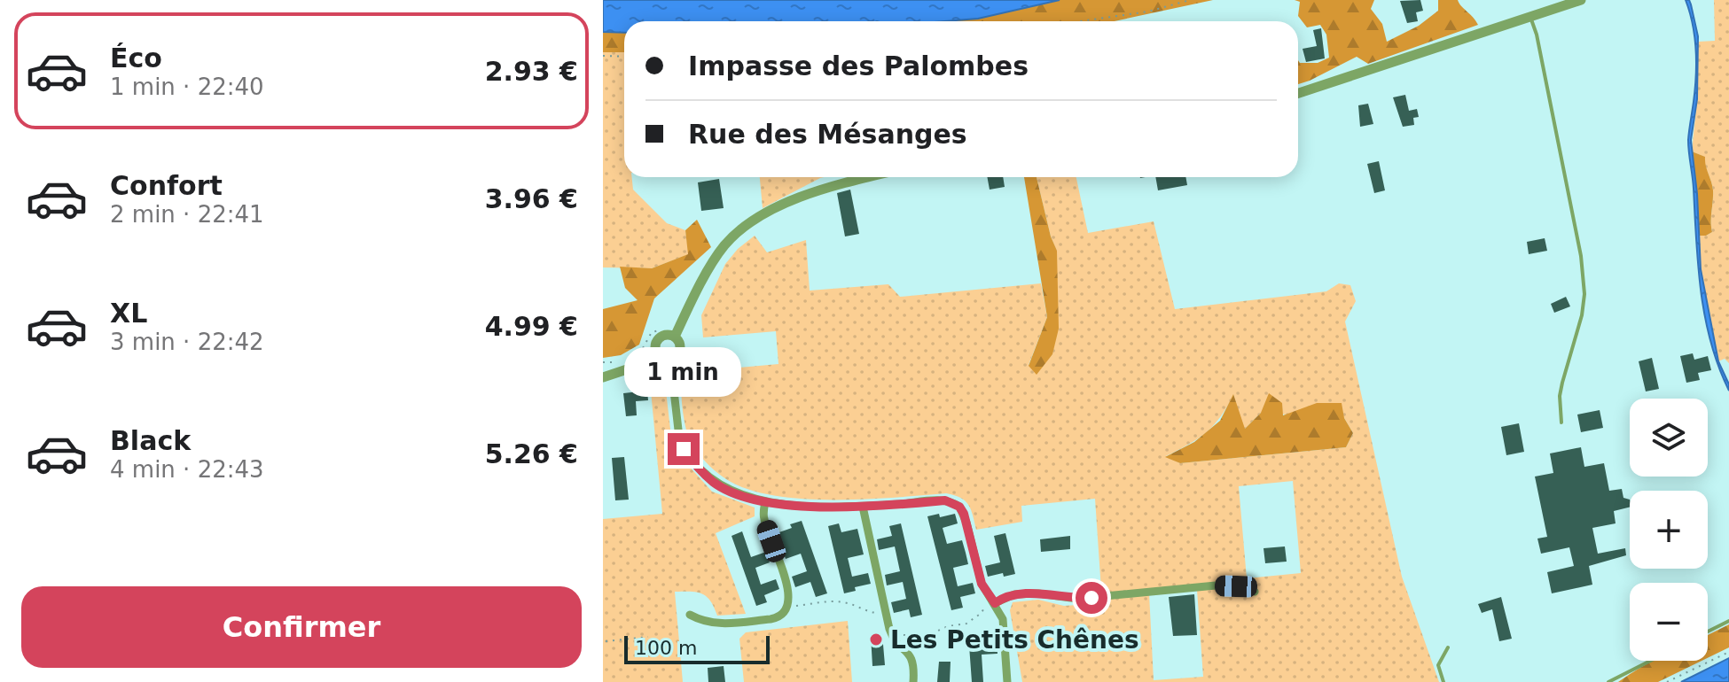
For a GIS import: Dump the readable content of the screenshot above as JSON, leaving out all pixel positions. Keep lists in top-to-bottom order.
{
  "places": ["Les Petits Chênes"],
  "scale_bar": "100 m",
  "page": {
    "list": [
      {
        "name": "Éco",
        "note": "1 min · 22:40",
        "value": "2.93 €"
      },
      {
        "name": "Confort",
        "note": "2 min · 22:41",
        "value": "3.96 €"
      },
      {
        "name": "XL",
        "note": "3 min · 22:42",
        "value": "4.99 €"
      },
      {
        "name": "Black",
        "note": "4 min · 22:43",
        "value": "5.26 €"
      }
    ],
    "banner": ["Impasse des Palombes", "Rue des Mésanges"],
    "bubble": "1 min",
    "map_buttons": ["+", "−"],
    "buttons": "Confirmer",
    "scale": "100 m"
  }
}
